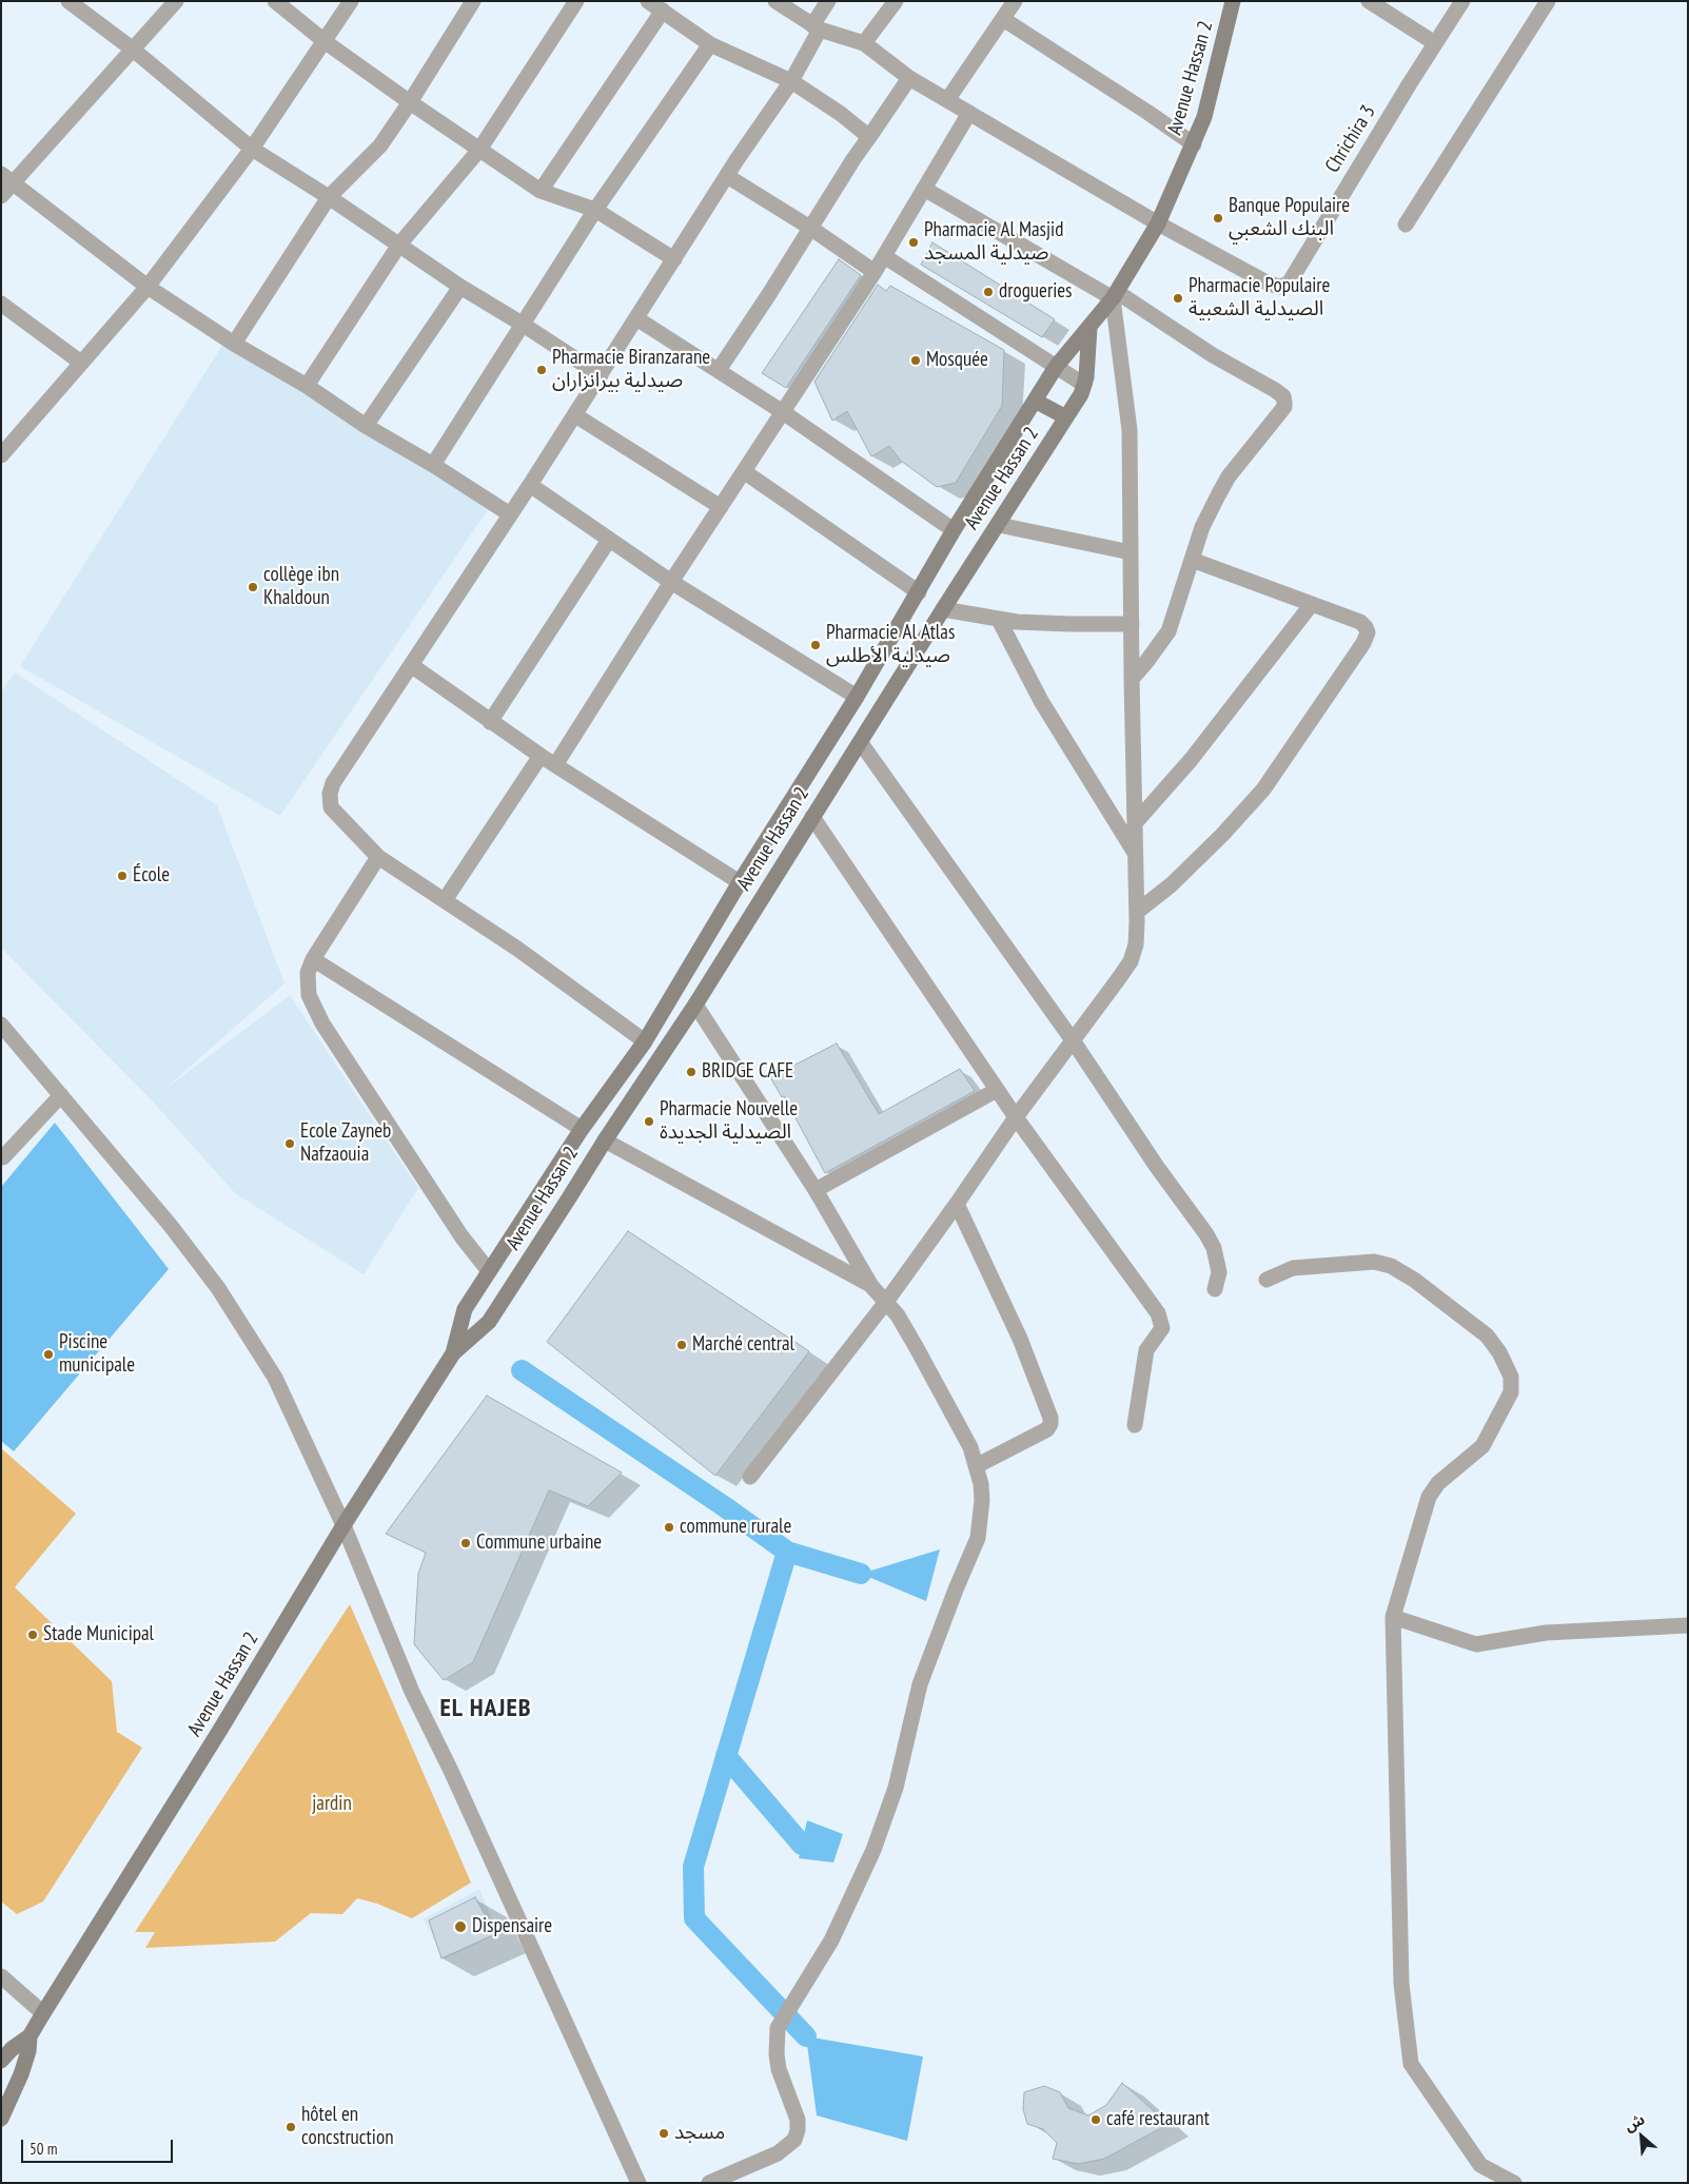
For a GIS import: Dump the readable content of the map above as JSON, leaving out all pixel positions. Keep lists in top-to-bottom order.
{
  "streets": {
    "main road": ["Avenue Hassan 2"],
    "street": ["Chrichira 3"]
  },
  "crossings": [
    ["Avenue Hassan 2", "Chrichira 3"]
  ],
  "districts": ["EL HAJEB"],
  "parks": ["jardin"],
  "places": [
    "Banque Populaire البنك الشعبي",
    "Pharmacie Al Masjid صيدلية المسجد",
    "drogueries",
    "Pharmacie Populaire الصيدلية الشعبية",
    "Mosquée",
    "Pharmacie Biranzarane صيدلية بيرانزاران",
    "collège ibn Khaldoun",
    "Pharmacie Al Atlas صيدلية الأطلس",
    "École",
    "BRIDGE CAFE",
    "Pharmacie Nouvelle الصيدلية الجديدة",
    "Ecole Zayneb Nafzaouia",
    "Marché central",
    "Piscine municipale",
    "commune rurale",
    "Commune urbaine",
    "Stade Municipal",
    "Dispensaire",
    "café restaurant",
    "hôtel en concstruction",
    "مسجد"
  ],
  "scale_bar": "50 m",
  "north": "top left"
}
